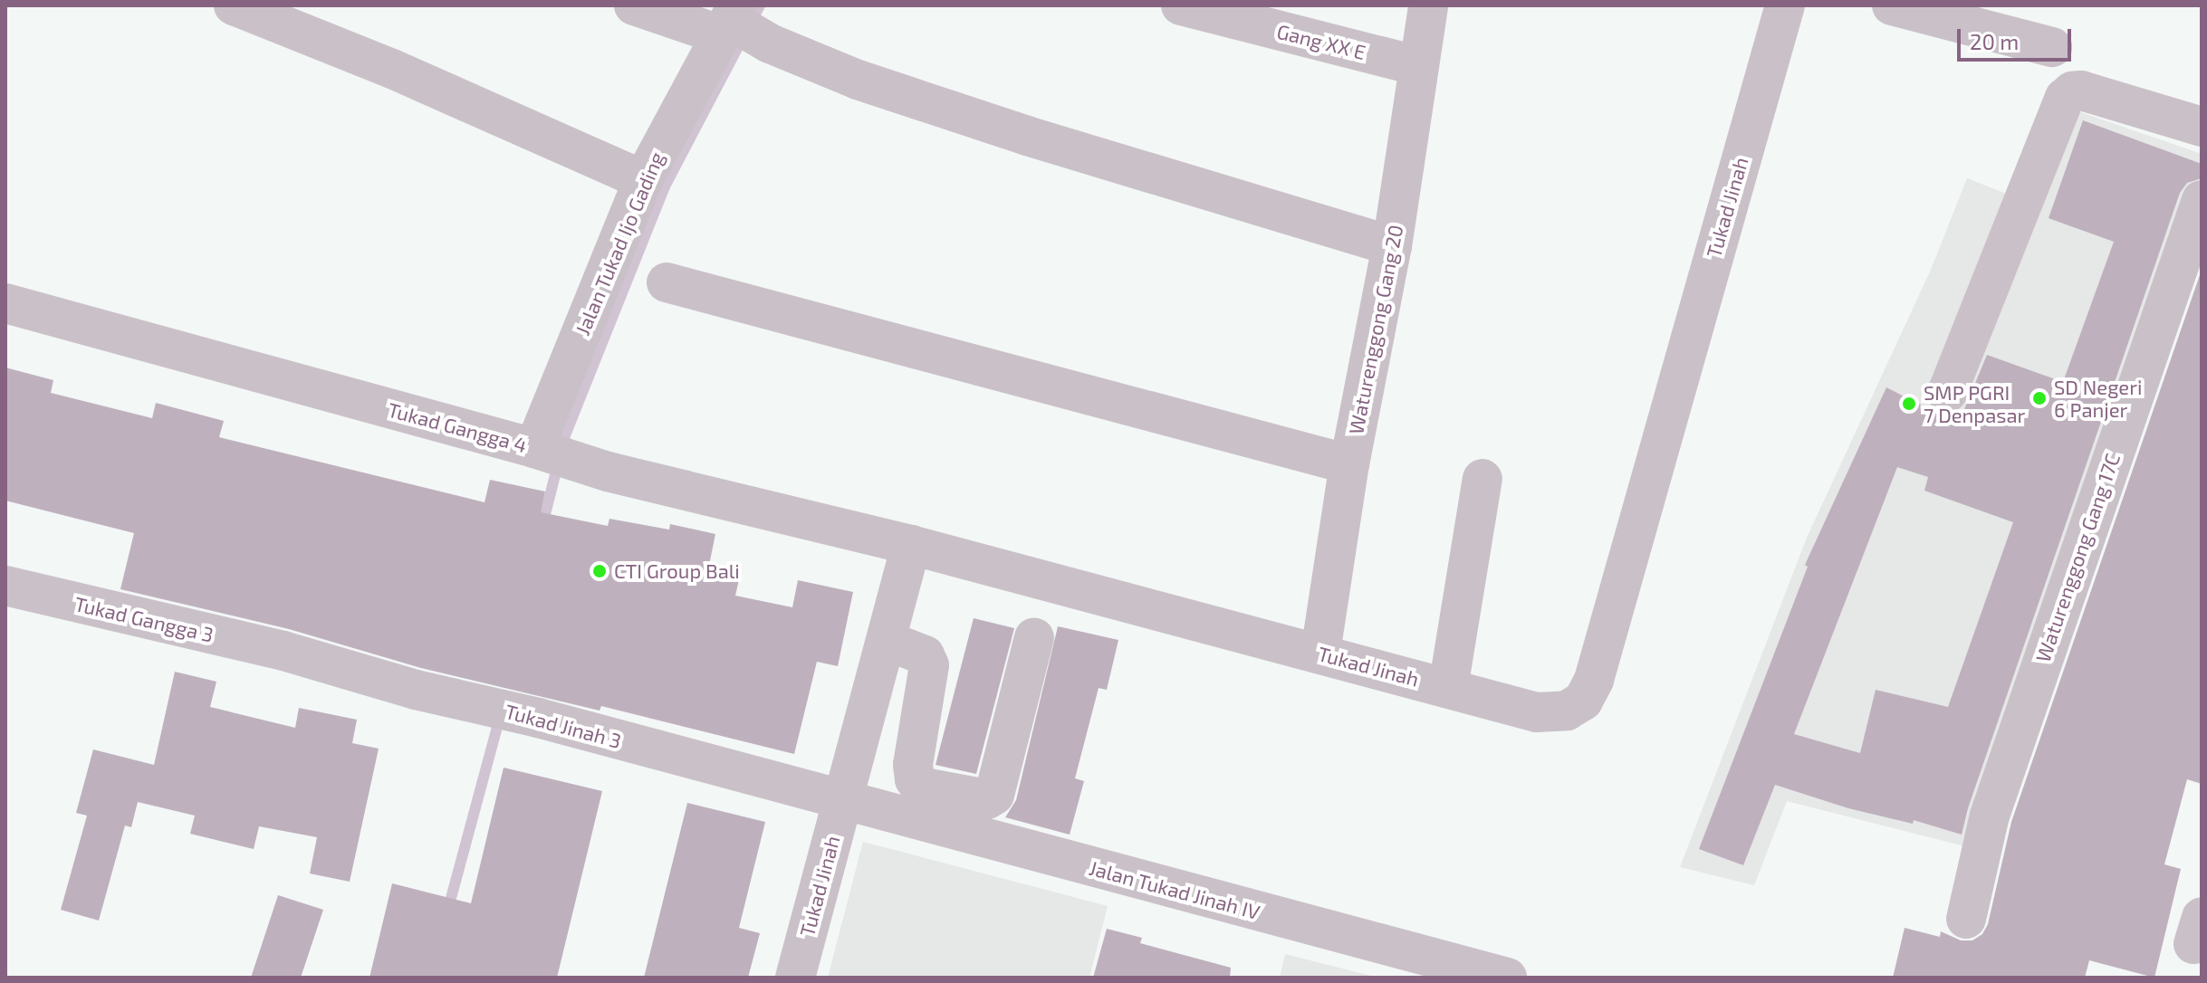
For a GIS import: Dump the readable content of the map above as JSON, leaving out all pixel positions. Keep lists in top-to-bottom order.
{
  "streets": {
    "street": [
      "Gang XX E",
      "Tukad Jinah",
      "Jalan Tukad Ijo Gading",
      "Waturenggong Gang 20",
      "Tukad Gangga 4",
      "Waturenggong Gang 17C",
      "Tukad Gangga 3",
      "Tukad Jinah 3",
      "Jalan Tukad Jinah IV"
    ]
  },
  "crossings": [
    ["Gang XX E", "Waturenggong Gang 20"],
    ["Tukad Jinah", "Waturenggong Gang 20"],
    ["Tukad Jinah", "Tukad Gangga 4"],
    ["Tukad Jinah", "Tukad Jinah 3"],
    ["Tukad Jinah", "Jalan Tukad Jinah IV"],
    ["Jalan Tukad Ijo Gading", "Tukad Gangga 4"],
    ["Tukad Gangga 3", "Tukad Jinah 3"],
    ["Tukad Jinah 3", "Jalan Tukad Jinah IV"]
  ],
  "places": ["SD Negeri 6 Panjer", "SMP PGRI 7 Denpasar", "CTI Group Bali"],
  "scale_bar": "20 m"
}
